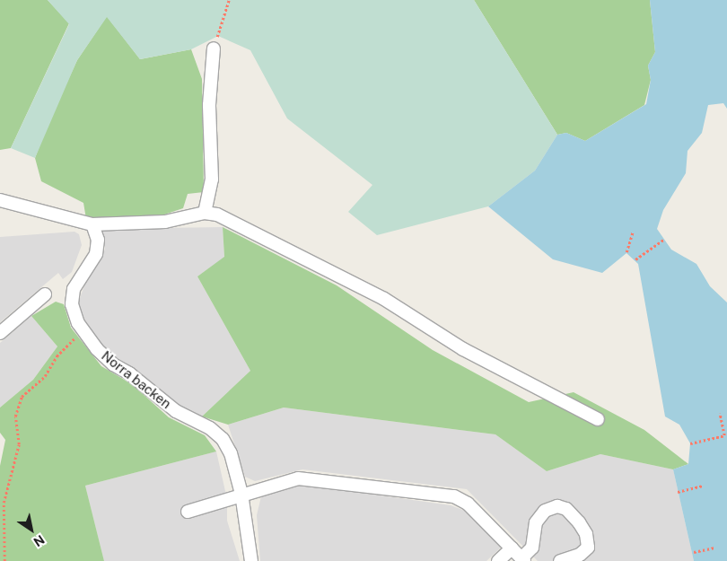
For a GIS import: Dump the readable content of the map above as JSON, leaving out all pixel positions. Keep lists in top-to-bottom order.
{
  "streets": {
    "street": ["Norra backen"]
  },
  "north": "bottom right"
}
